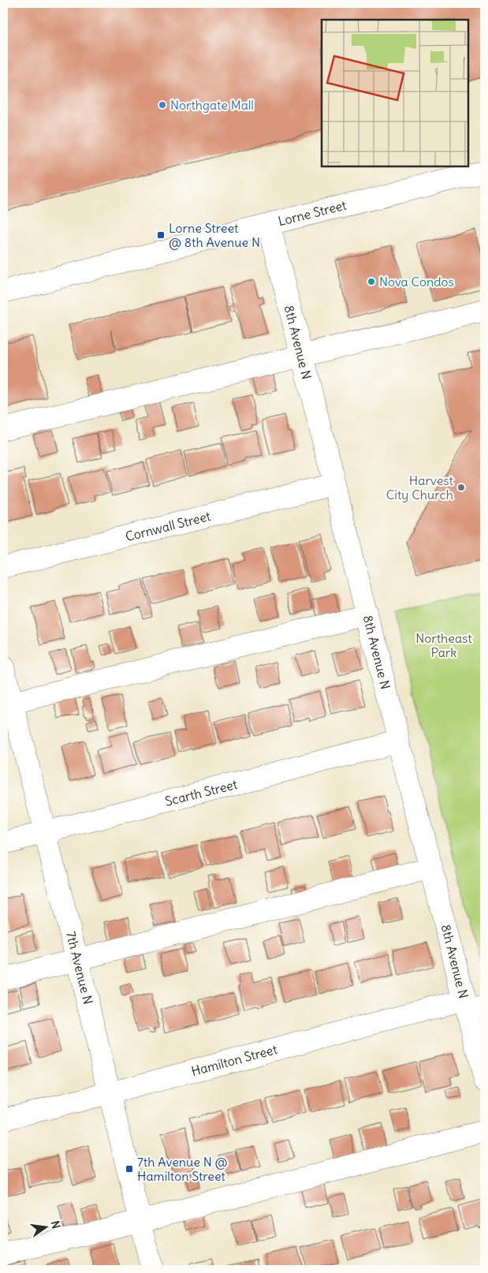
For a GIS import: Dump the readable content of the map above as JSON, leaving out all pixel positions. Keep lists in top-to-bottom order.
{
  "streets": {
    "street": [
      "Lorne Street",
      "8th Avenue N",
      "Cornwall Street",
      "Scarth Street",
      "7th Avenue N",
      "Hamilton Street"
    ]
  },
  "crossings": [
    ["Lorne Street", "8th Avenue N"],
    ["8th Avenue N", "Cornwall Street"],
    ["8th Avenue N", "Scarth Street"],
    ["8th Avenue N", "Hamilton Street"],
    ["Scarth Street", "7th Avenue N"],
    ["7th Avenue N", "Hamilton Street"]
  ],
  "parks": ["Northeast Park"],
  "places": {
    "other": ["Northgate Mall", "Nova Condos", "Harvest City Church"],
    "transit": ["Lorne Street @ 8th Avenue N", "7th Avenue N @ Hamilton Street"]
  },
  "north": "right"
}
